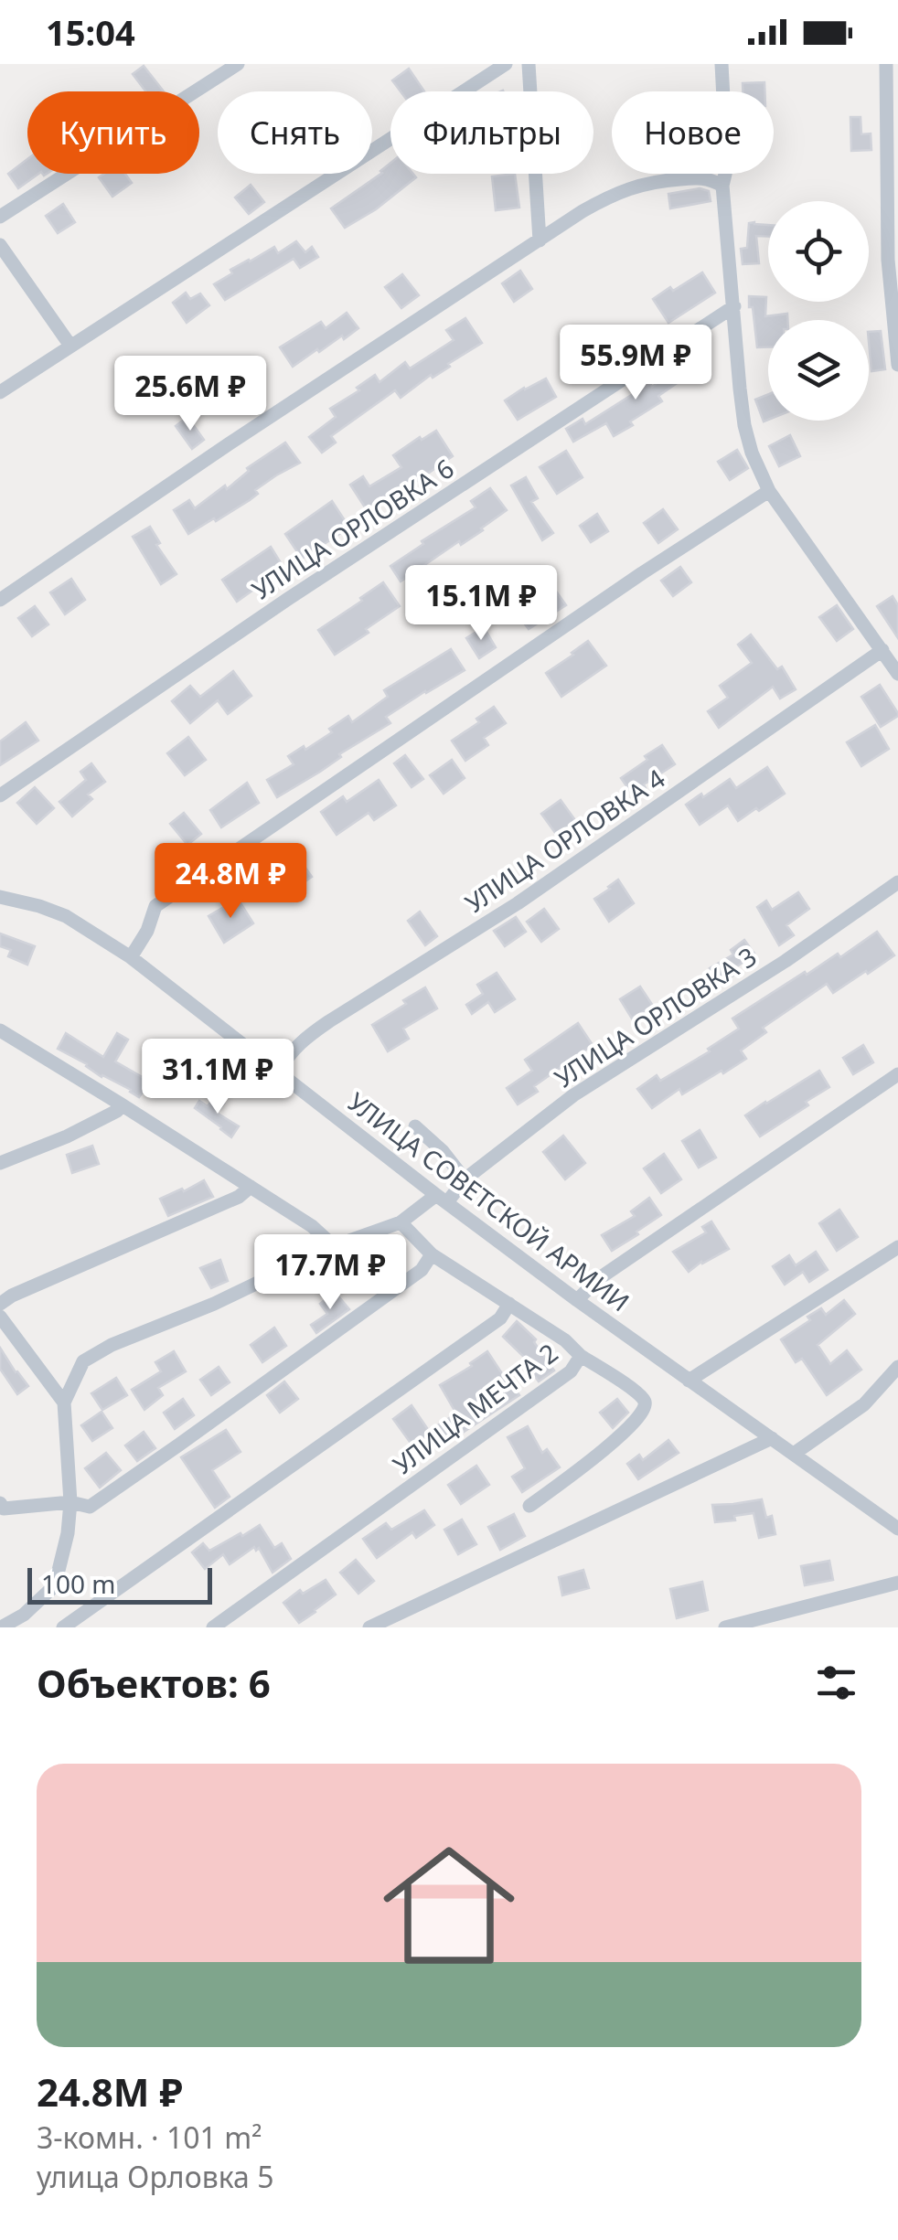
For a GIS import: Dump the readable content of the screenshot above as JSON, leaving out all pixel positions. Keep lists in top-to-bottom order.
{
  "streets": {
    "street": [
      "УЛИЦА ОРЛОВКА 6",
      "УЛИЦА ОРЛОВКА 4",
      "УЛИЦА ОРЛОВКА 3",
      "УЛИЦА СОВЕТСКОЙ АРМИИ",
      "УЛИЦА МЕЧТА 2"
    ]
  },
  "crossings": [
    ["УЛИЦА ОРЛОВКА 4", "УЛИЦА СОВЕТСКОЙ АРМИИ"],
    ["УЛИЦА ОРЛОВКА 3", "УЛИЦА СОВЕТСКОЙ АРМИИ"],
    ["УЛИЦА ОРЛОВКА 3", "УЛИЦА МЕЧТА 2"]
  ],
  "scale_bar": "100 m",
  "page": {
    "status": "15:04",
    "chip": [
      "Купить",
      "Снять",
      "Фильтры",
      "Новое"
    ],
    "price": [
      "55.9M ₽",
      "25.6M ₽",
      "15.1M ₽",
      "24.8M ₽",
      "31.1M ₽",
      "17.7M ₽"
    ],
    "scale": "100 m",
    "heading": "Объектов: 6",
    "list": [
      {
        "name": "24.8M ₽",
        "note": "3-комн. · 101 m² · улица Орловка 5"
      }
    ]
  }
}
